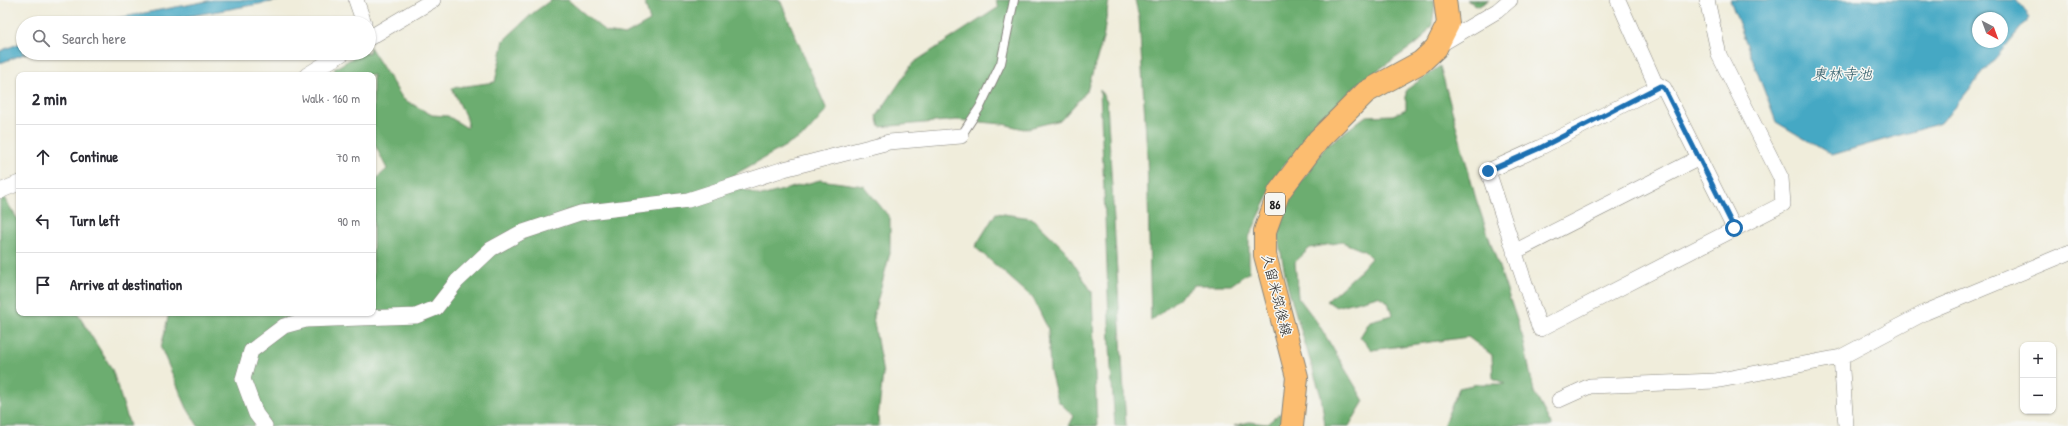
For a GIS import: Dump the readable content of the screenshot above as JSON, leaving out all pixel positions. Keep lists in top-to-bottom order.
{
  "streets": {
    "main road": ["86", "久留米筑後線"]
  },
  "water": ["東林寺池"],
  "north": "bottom right",
  "page": {
    "search": "Search here",
    "heading": ["2 min", "Walk · 160 m"],
    "list": [
      ["Continue", "70 m"],
      ["Turn left", "90 m"],
      "Arrive at destination"
    ],
    "map_buttons": ["+", "−"]
  }
}
